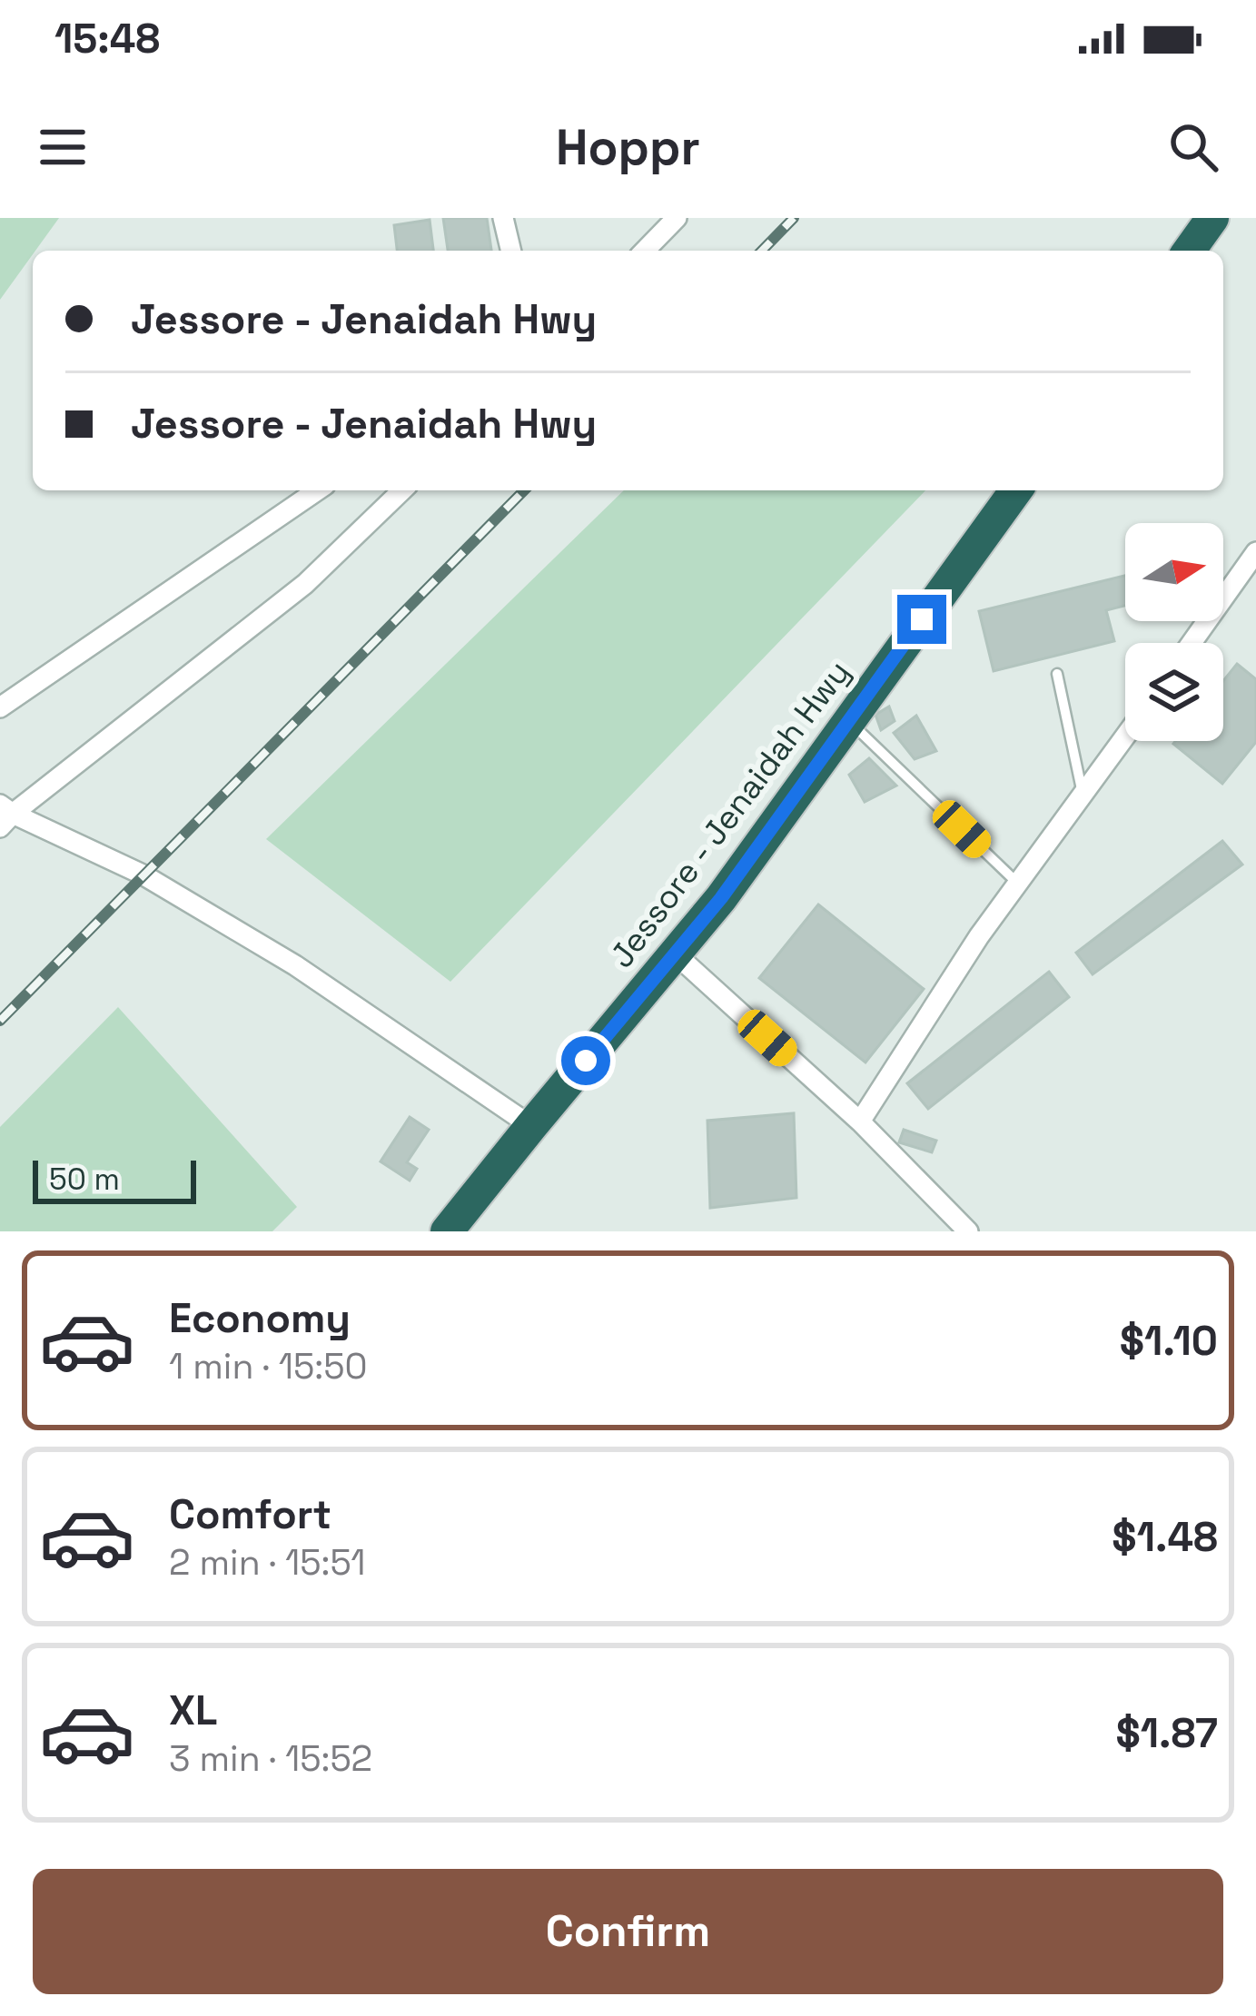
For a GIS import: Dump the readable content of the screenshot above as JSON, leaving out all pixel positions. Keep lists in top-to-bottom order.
{
  "streets": {
    "highway": ["Jessore - Jenaidah Hwy"]
  },
  "scale_bar": "50 m",
  "north": "right",
  "page": {
    "status": "15:48",
    "header": "Hoppr",
    "banner": ["Jessore - Jenaidah Hwy", "Jessore - Jenaidah Hwy"],
    "scale": "50 m",
    "list": [
      {
        "name": "Economy",
        "note": "1 min · 15:50",
        "value": "$1.10"
      },
      {
        "name": "Comfort",
        "note": "2 min · 15:51",
        "value": "$1.48"
      },
      {
        "name": "XL",
        "note": "3 min · 15:52",
        "value": "$1.87"
      }
    ],
    "buttons": "Confirm"
  }
}
